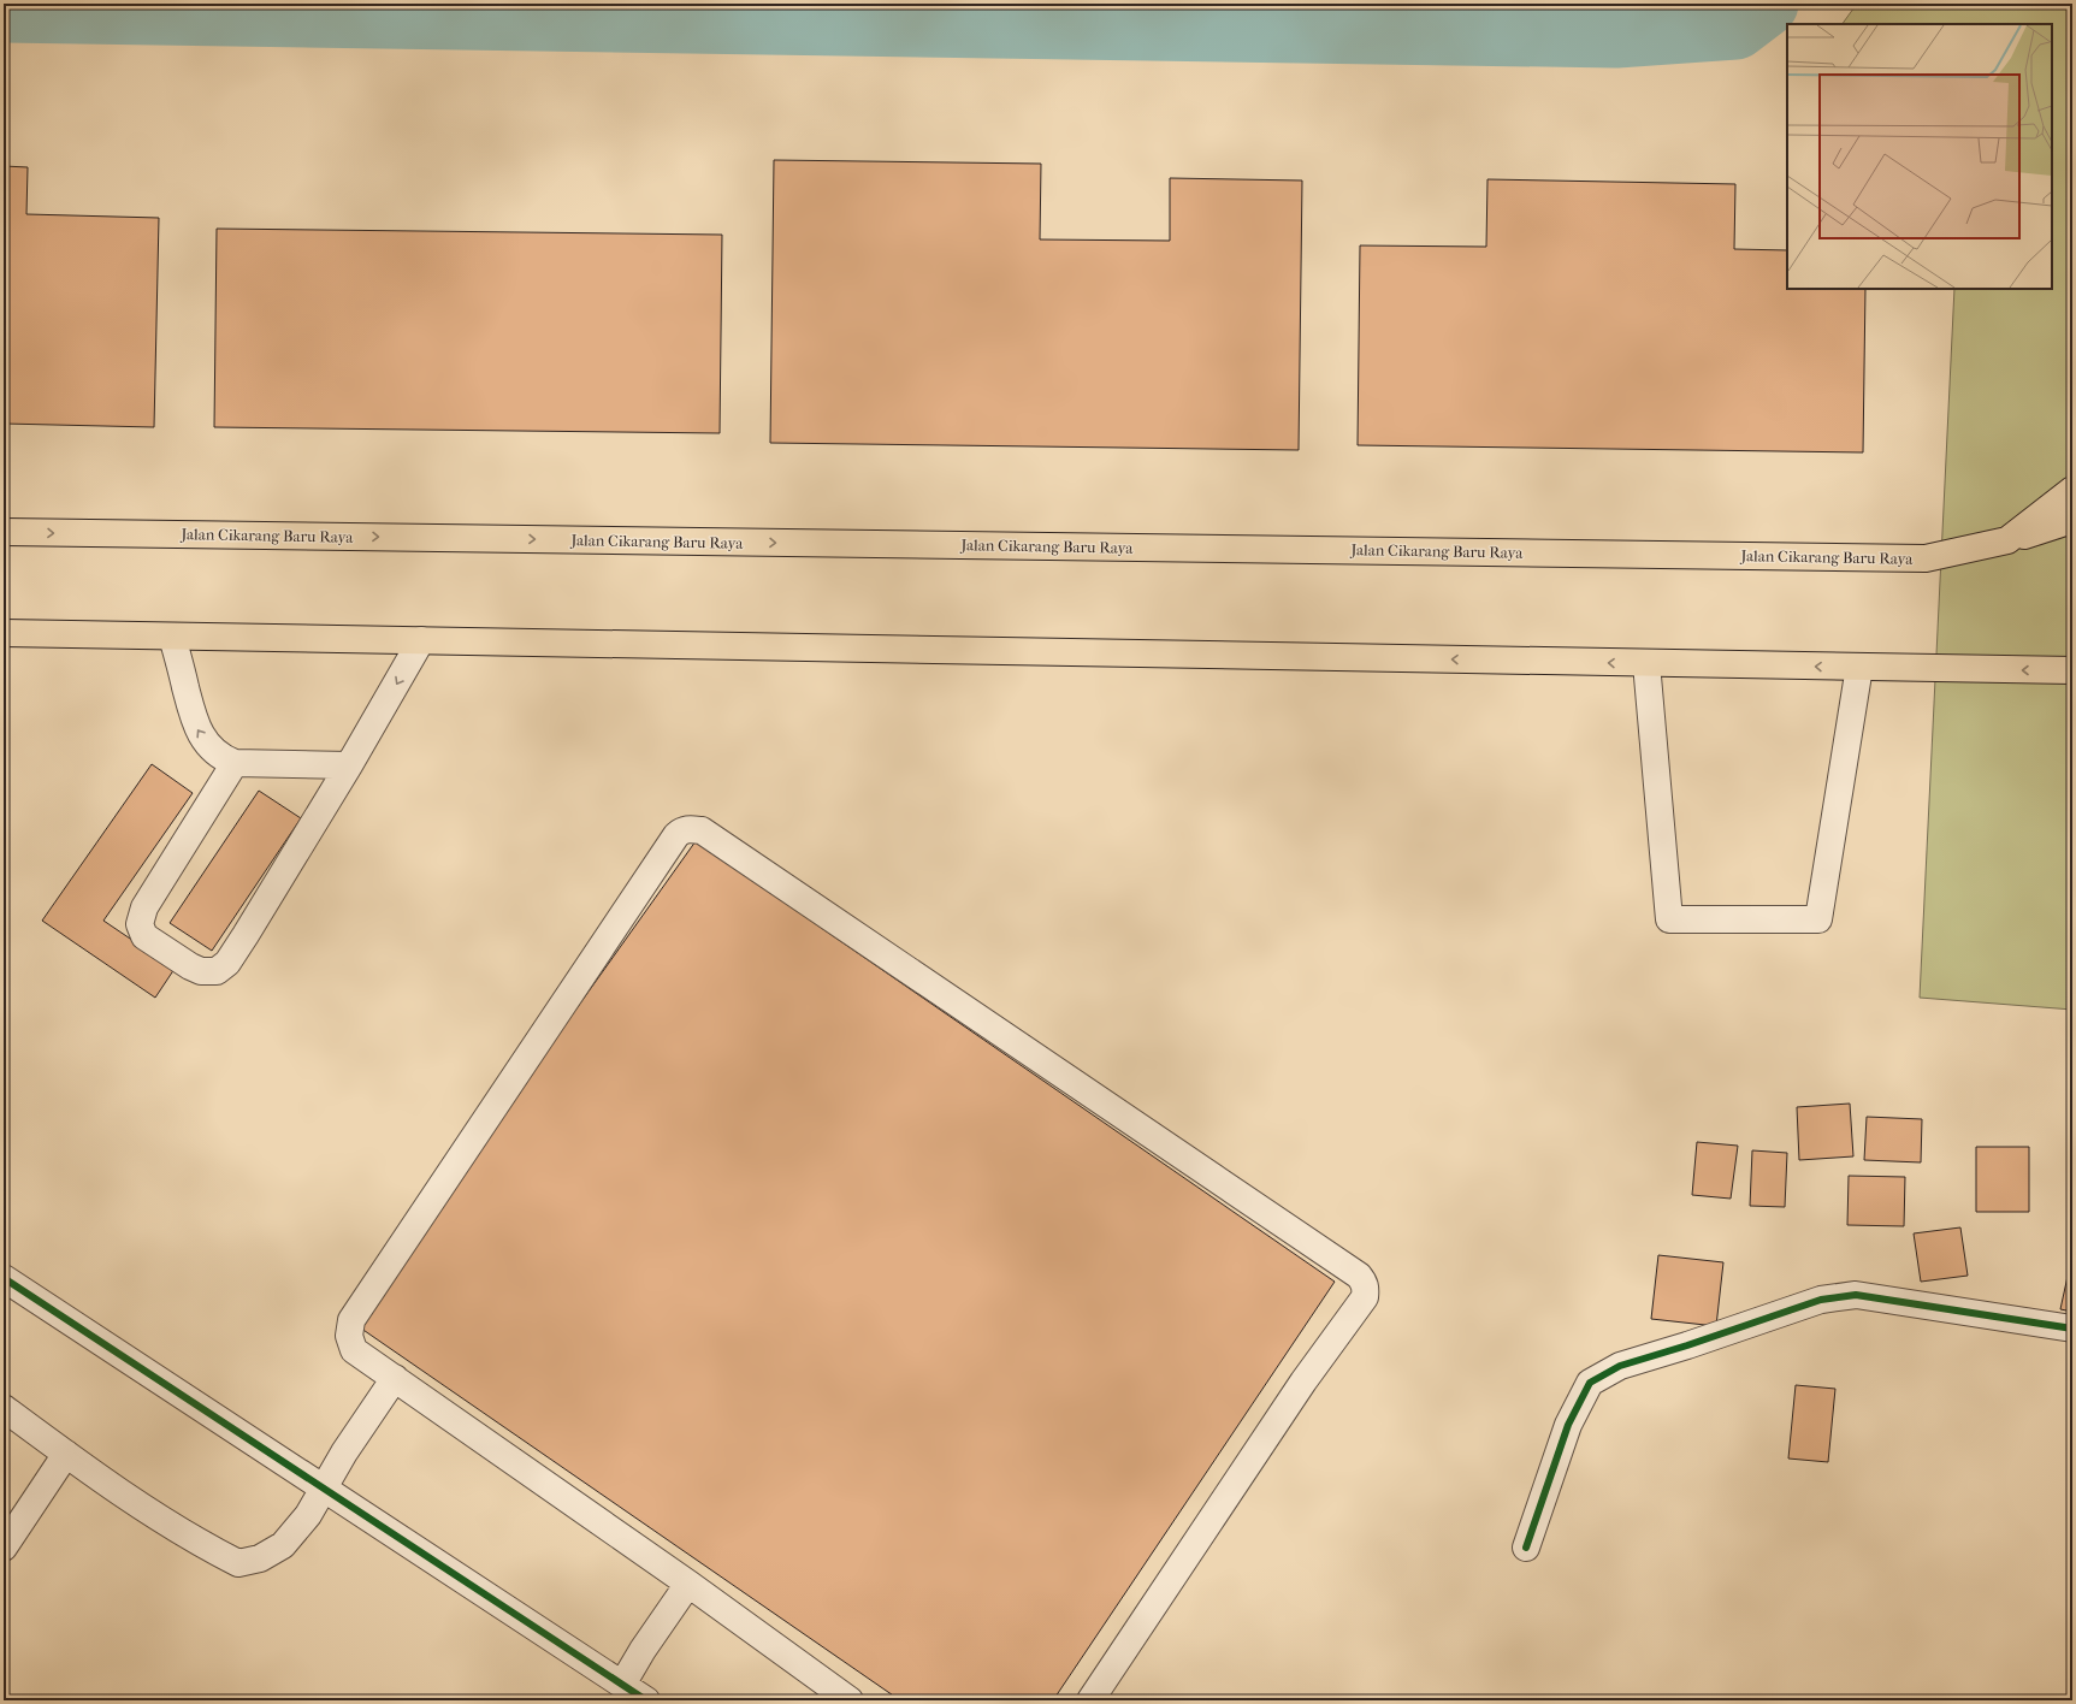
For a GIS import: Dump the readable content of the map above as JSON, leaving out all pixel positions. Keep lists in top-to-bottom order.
{
  "streets": {
    "main road": ["Jalan Cikarang Baru Raya"]
  }
}
